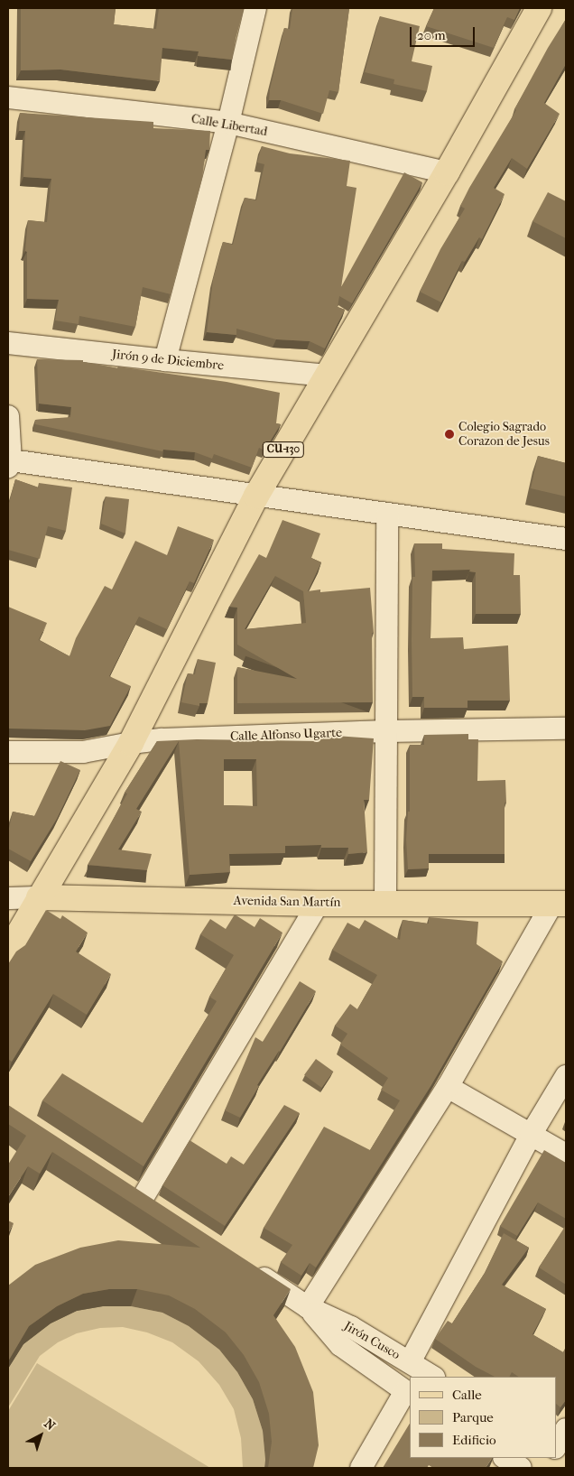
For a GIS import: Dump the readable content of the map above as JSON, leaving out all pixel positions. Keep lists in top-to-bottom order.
{
  "streets": {
    "main road": ["CU-130", "Avenida San Martín"],
    "street": [
      "Calle Libertad",
      "Jirón 9 de Diciembre",
      "Calle Alfonso Ugarte",
      "Jirón Cusco"
    ]
  },
  "crossings": [
    ["Calle Libertad", "CU-130"],
    ["Jirón 9 de Diciembre", "CU-130"],
    ["CU-130", "Calle Alfonso Ugarte"],
    ["CU-130", "Avenida San Martín"]
  ],
  "places": ["Colegio Sagrado Corazon de Jesus"],
  "legend": ["Calle", "Parque", "Edificio"],
  "scale_bar": "20 m",
  "north": "top right"
}
